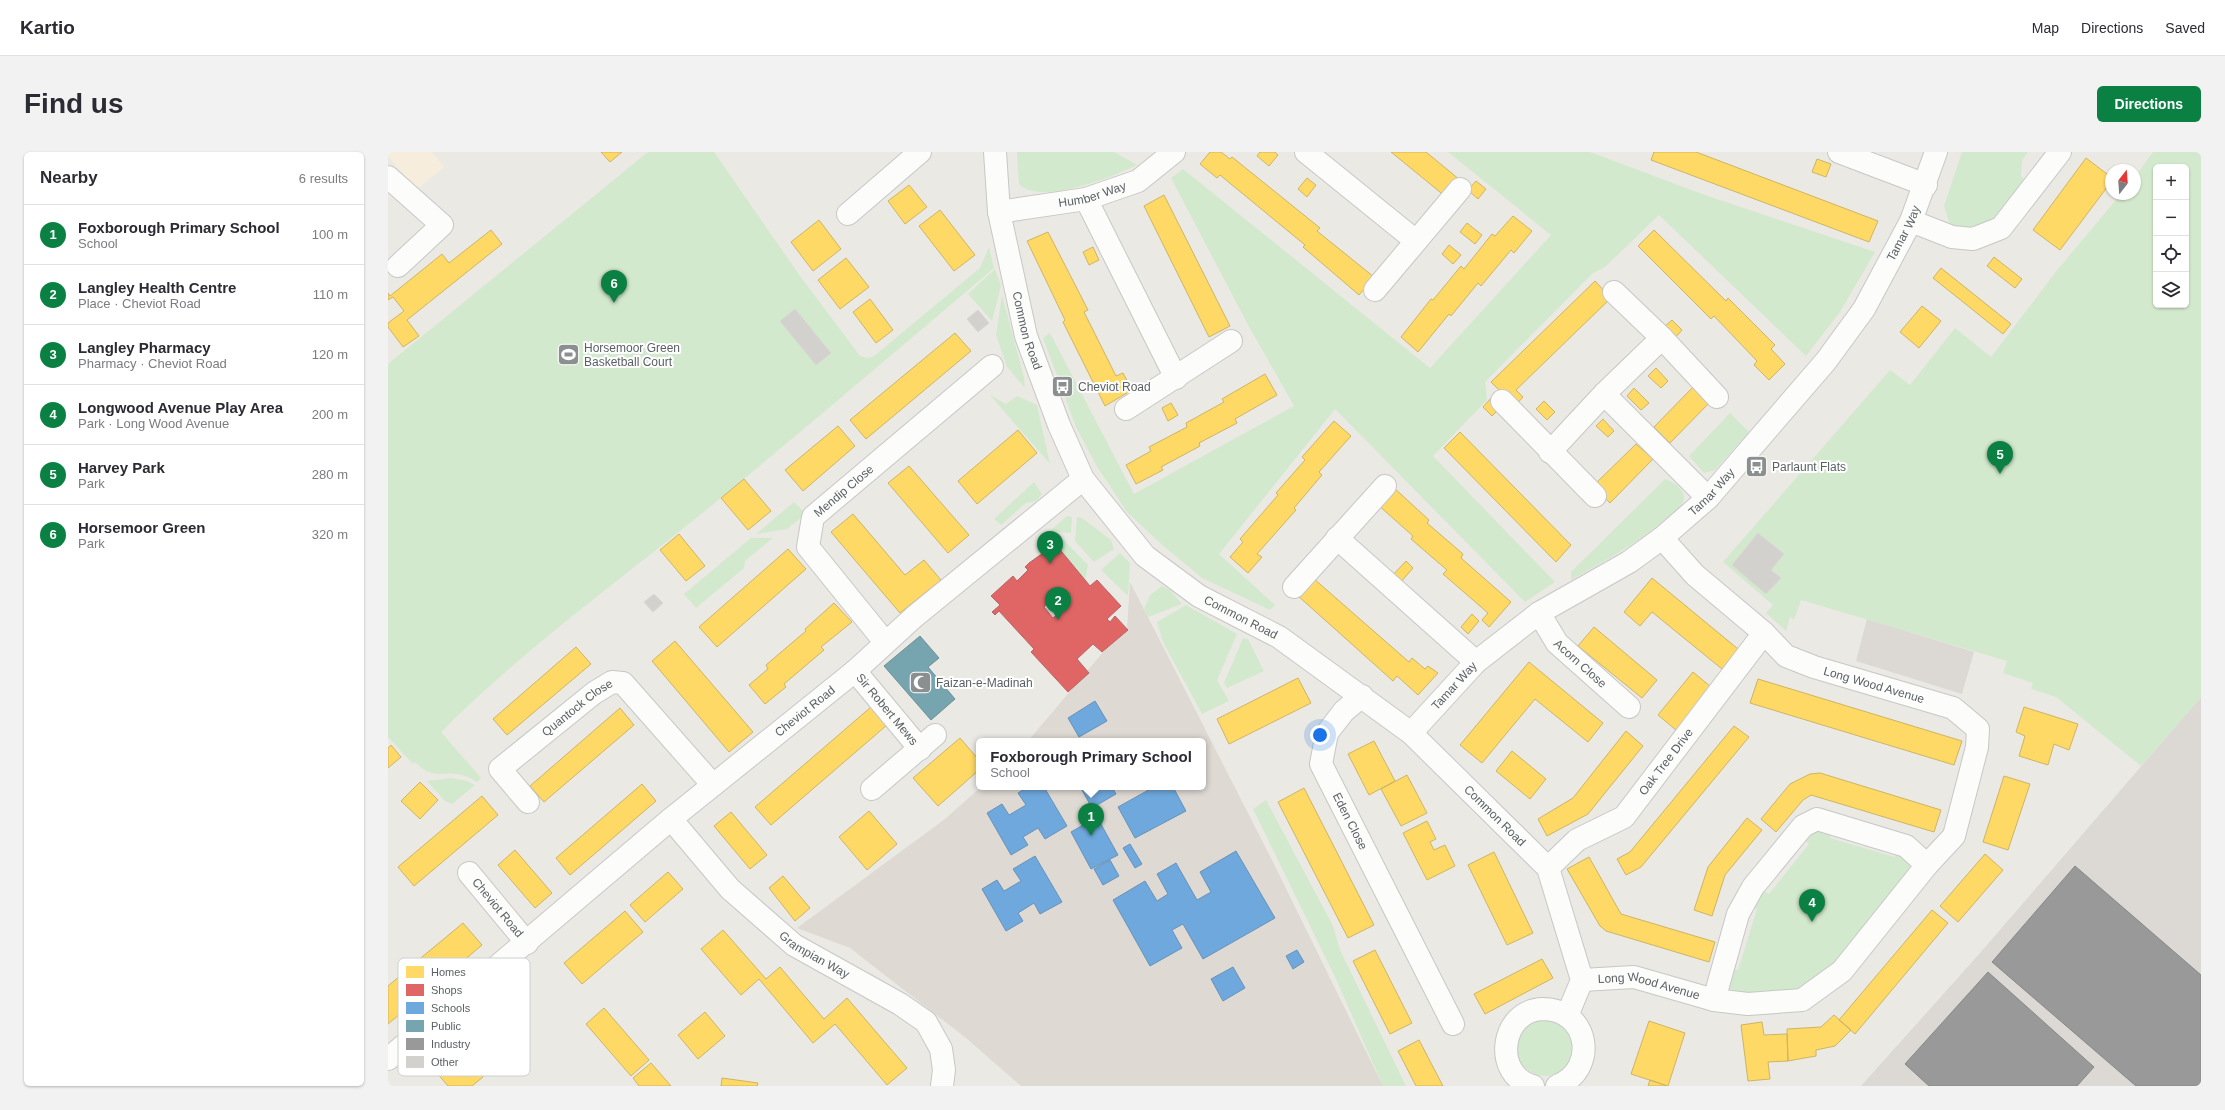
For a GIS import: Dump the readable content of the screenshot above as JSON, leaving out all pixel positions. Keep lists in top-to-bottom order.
{
  "streets": {
    "street": [
      "Humber Way",
      "Tamar Way",
      "Common Road",
      "Mendip Close",
      "Acorn Close",
      "Long Wood Avenue",
      "Quantock Close",
      "Sir Robert Mews",
      "Cheviot Road",
      "Oak Tree Drive",
      "Eden Close",
      "Grampian Way"
    ]
  },
  "crossings": [
    ["Humber Way", "Common Road"],
    ["Tamar Way", "Common Road"],
    ["Tamar Way", "Acorn Close"],
    ["Tamar Way", "Long Wood Avenue"],
    ["Common Road", "Long Wood Avenue"],
    ["Common Road", "Cheviot Road"],
    ["Common Road", "Oak Tree Drive"],
    ["Common Road", "Eden Close"],
    ["Mendip Close", "Cheviot Road"],
    ["Long Wood Avenue", "Oak Tree Drive"],
    ["Quantock Close", "Cheviot Road"],
    ["Sir Robert Mews", "Cheviot Road"],
    ["Cheviot Road", "Grampian Way"]
  ],
  "places": {
    "sports": ["Horsemoor Green Basketball Court"],
    "bus stop": ["Cheviot Road", "Parlaunt Flats"],
    "mosque": ["Faizan-e-Madinah"]
  },
  "legend": [
    "Homes",
    "Shops",
    "Schools",
    "Public",
    "Industry",
    "Other"
  ],
  "north": "top",
  "page": {
    "header": "Kartio",
    "nav": ["Map", "Directions", "Saved"],
    "buttons": "Directions",
    "title": "Find us",
    "heading": ["Nearby", "6 results"],
    "map_buttons": ["+", "−"],
    "list": [
      {
        "mark": "1",
        "name": "Foxborough Primary School",
        "note": "School",
        "value": "100 m"
      },
      {
        "mark": "2",
        "name": "Langley Health Centre",
        "note": "Place · Cheviot Road",
        "value": "110 m"
      },
      {
        "mark": "3",
        "name": "Langley Pharmacy",
        "note": "Pharmacy · Cheviot Road",
        "value": "120 m"
      },
      {
        "mark": "4",
        "name": "Longwood Avenue Play Area",
        "note": "Park · Long Wood Avenue",
        "value": "200 m"
      },
      {
        "mark": "5",
        "name": "Harvey Park",
        "note": "Park",
        "value": "280 m"
      },
      {
        "mark": "6",
        "name": "Horsemoor Green",
        "note": "Park",
        "value": "320 m"
      }
    ],
    "pins": [
      "6",
      "5",
      "3",
      "2",
      "1",
      "4"
    ],
    "popup": ["Foxborough Primary School", "School"]
  }
}
